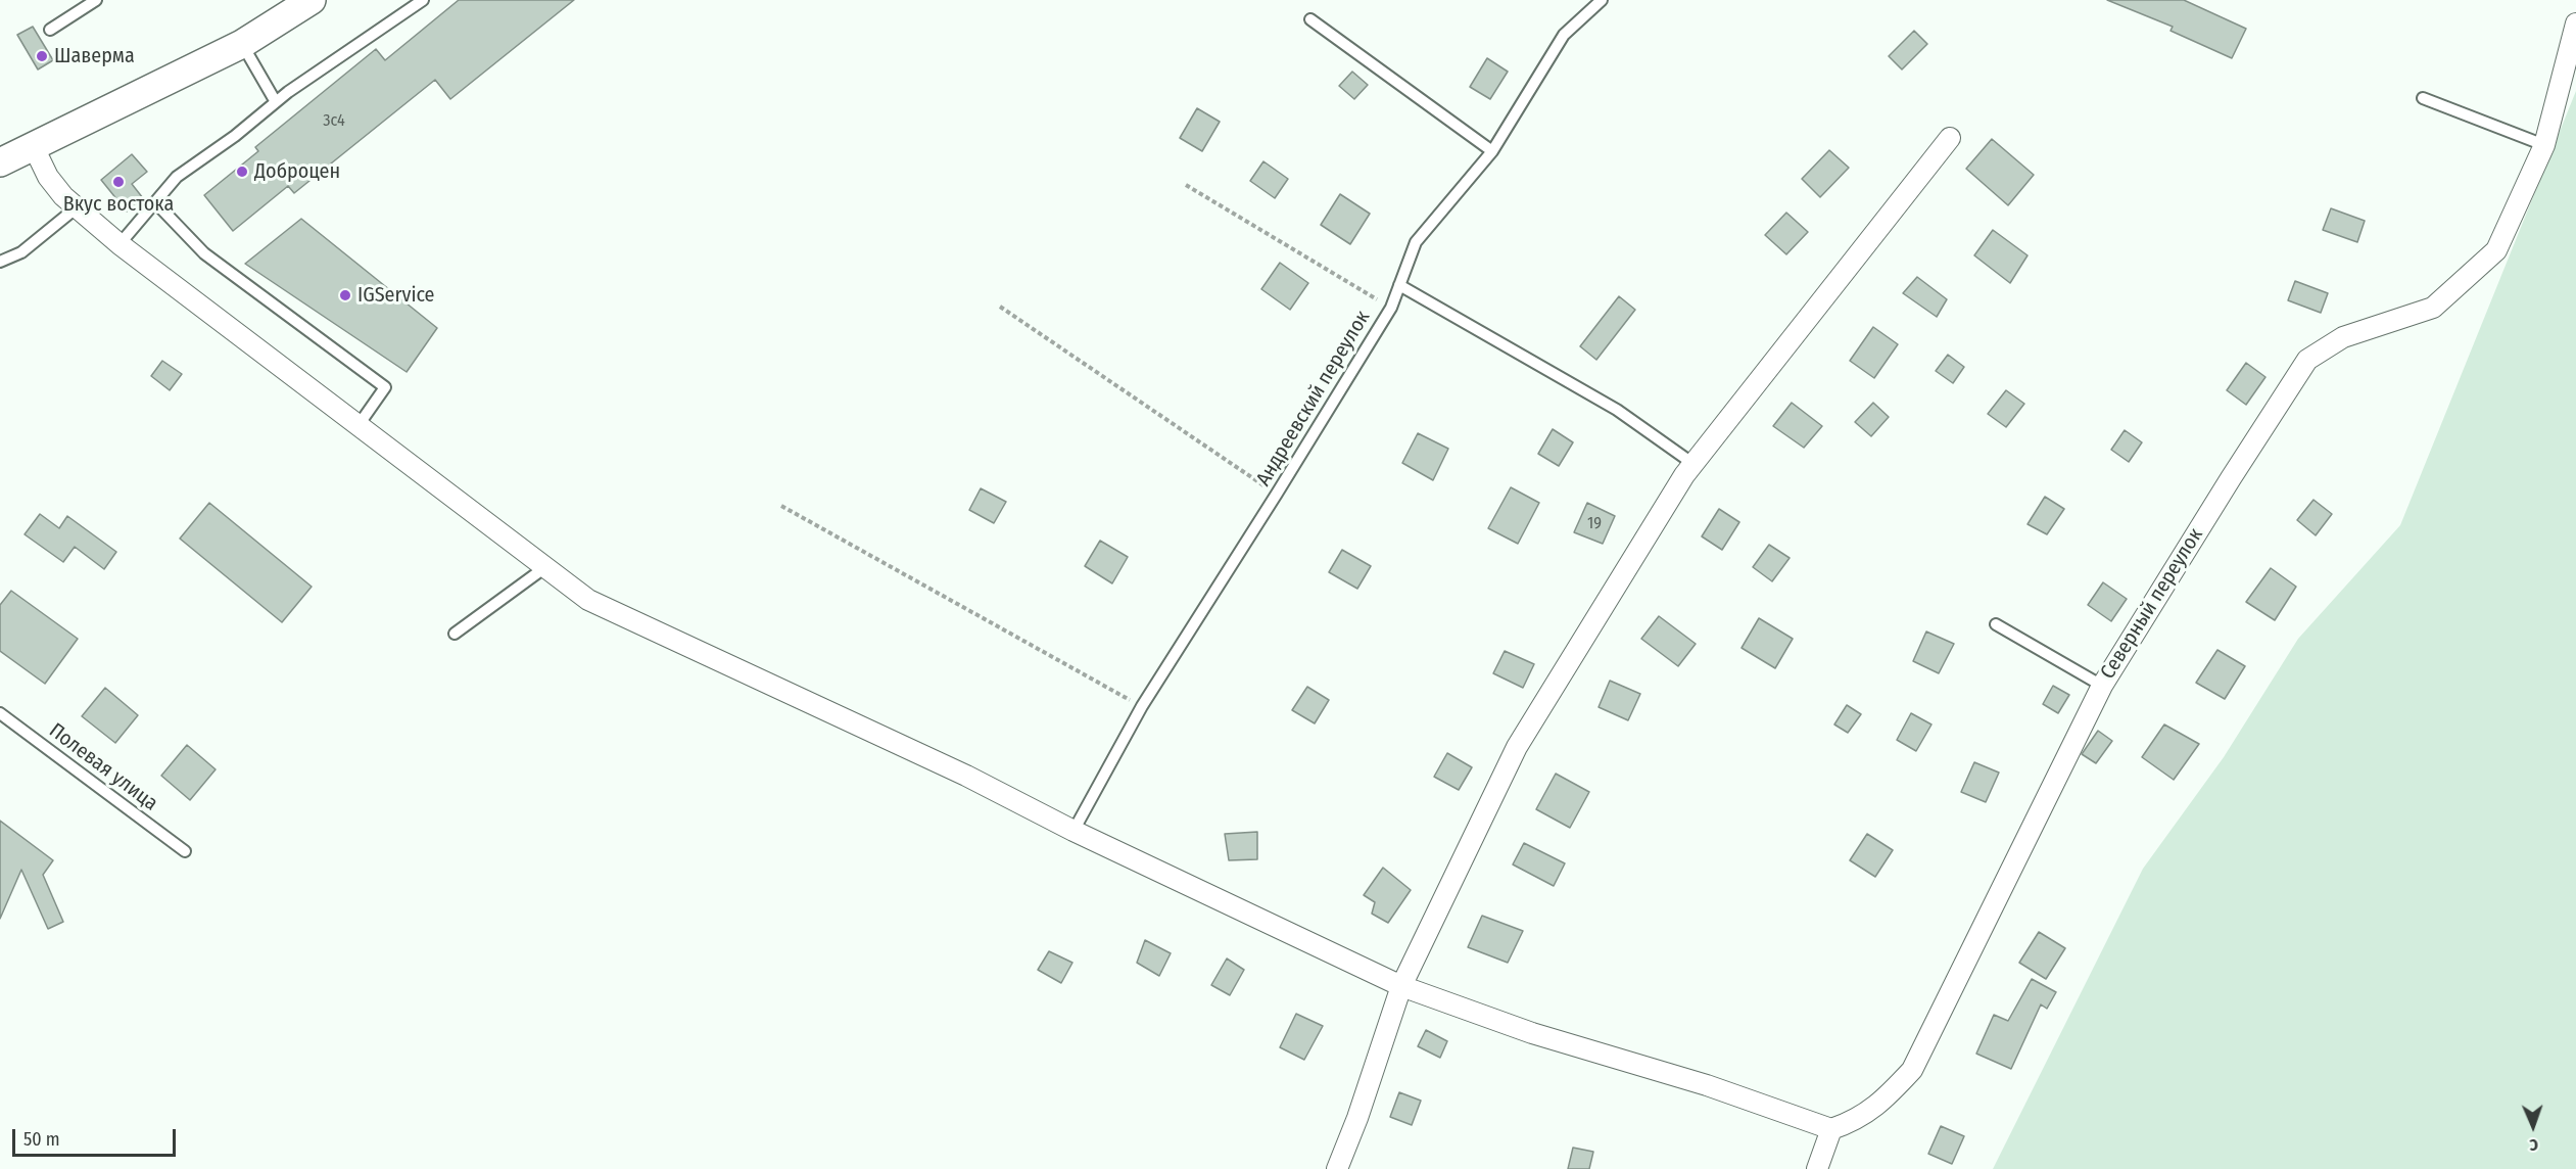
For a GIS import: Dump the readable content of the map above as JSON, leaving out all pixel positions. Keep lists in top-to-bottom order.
{
  "streets": {
    "street": ["Северный переулок"],
    "lane": ["Андреевский переулок", "Полевая улица"]
  },
  "places": [
    "Шаверма",
    "Доброцен",
    "Вкус востока",
    "IGService"
  ],
  "house_numbers": ["3c4", "19"],
  "scale_bar": "50 m",
  "north": "bottom"
}
